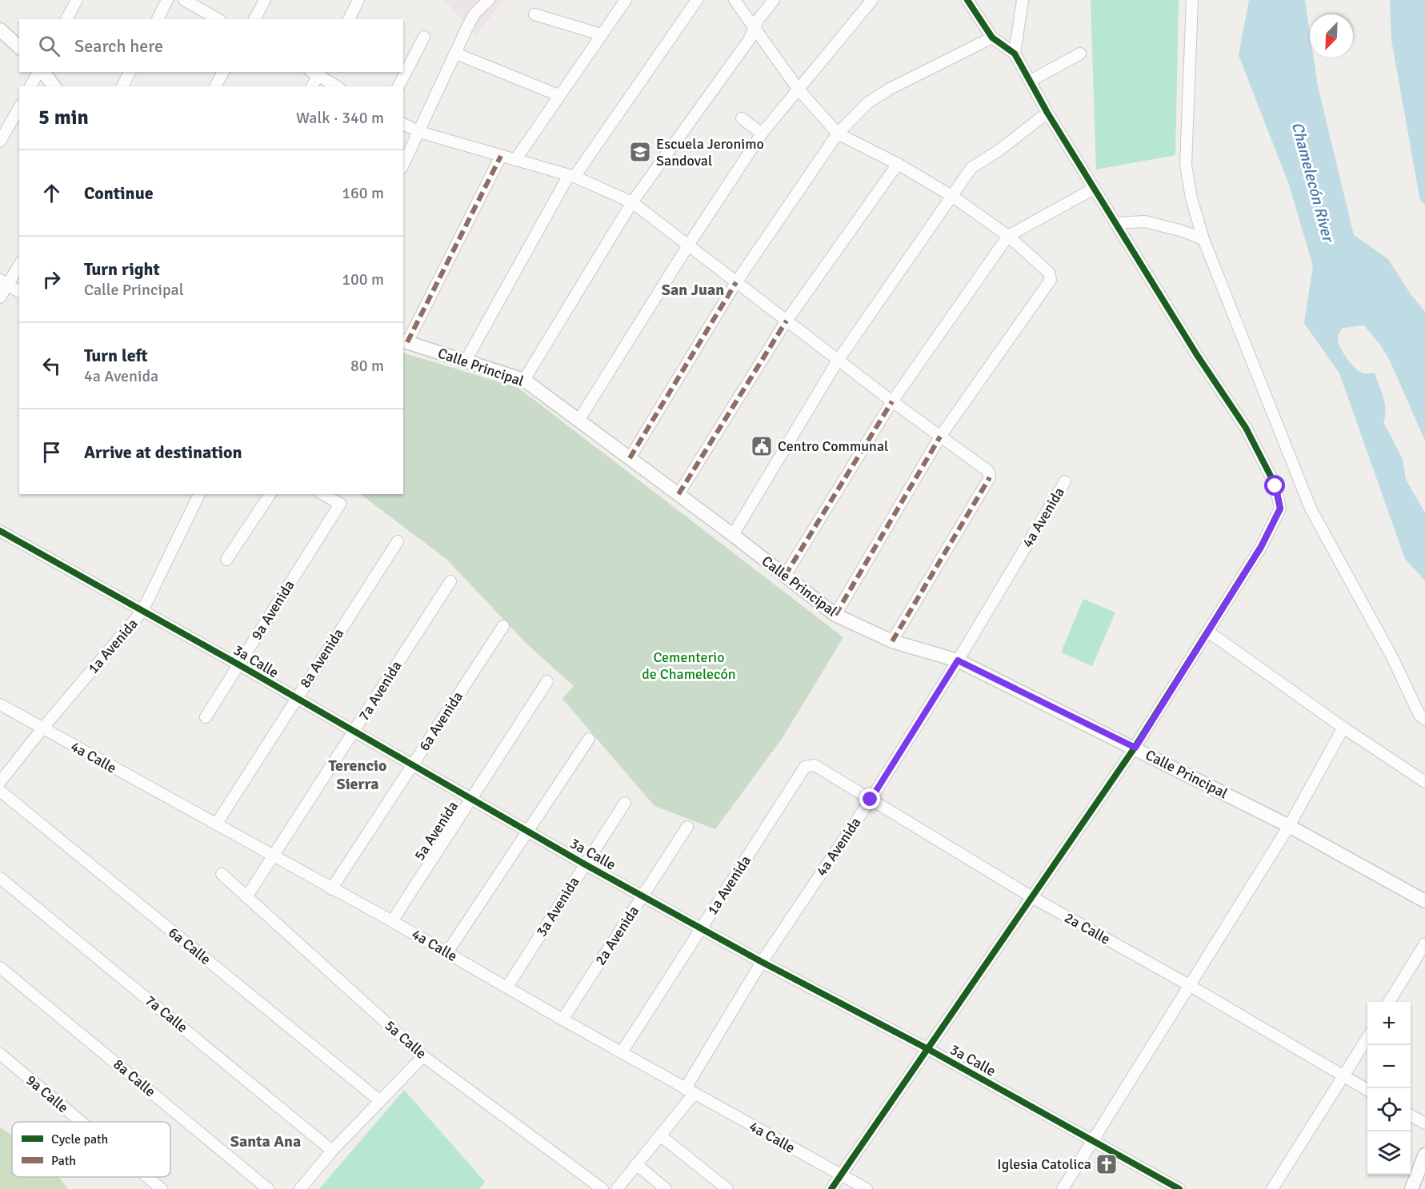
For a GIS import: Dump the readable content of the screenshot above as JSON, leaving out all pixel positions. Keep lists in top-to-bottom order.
{
  "streets": {
    "street": [
      "Calle Principal",
      "4a Avenida",
      "9a Avenida",
      "1a Avenida",
      "8a Avenida",
      "3a Calle",
      "7a Avenida",
      "6a Avenida",
      "4a Calle",
      "5a Avenida",
      "3a Avenida",
      "2a Calle",
      "2a Avenida",
      "6a Calle",
      "7a Calle",
      "5a Calle",
      "8a Calle",
      "9a Calle"
    ]
  },
  "crossings": [
    ["Calle Principal", "4a Avenida"],
    ["4a Avenida", "3a Calle"],
    ["4a Avenida", "4a Calle"],
    ["4a Avenida", "2a Calle"],
    ["9a Avenida", "3a Calle"],
    ["1a Avenida", "3a Calle"],
    ["1a Avenida", "4a Calle"],
    ["1a Avenida", "2a Calle"],
    ["8a Avenida", "3a Calle"],
    ["8a Avenida", "4a Calle"],
    ["3a Calle", "7a Avenida"],
    ["3a Calle", "6a Avenida"],
    ["3a Calle", "5a Avenida"],
    ["3a Calle", "3a Avenida"],
    ["3a Calle", "2a Avenida"],
    ["7a Avenida", "4a Calle"],
    ["7a Avenida", "5a Calle"],
    ["6a Avenida", "4a Calle"],
    ["4a Calle", "5a Avenida"],
    ["4a Calle", "3a Avenida"],
    ["4a Calle", "2a Avenida"]
  ],
  "districts": ["San Juan", "Terencio Sierra", "Santa Ana"],
  "water": ["Chamelecón River"],
  "parks": ["Cementerio de Chamelecón"],
  "places": {
    "school or university": ["Escuela Jeronimo Sandoval"],
    "public building": ["Centro Communal"],
    "church": ["Iglesia Catolica"]
  },
  "legend": ["Cycle path", "Path"],
  "north": "bottom left",
  "page": {
    "search": "Search here",
    "heading": ["5 min", "Walk · 340 m"],
    "list": [
      ["Continue", "160 m"],
      ["Turn right", "Calle Principal", "100 m"],
      ["Turn left", "4a Avenida", "80 m"],
      "Arrive at destination"
    ],
    "map_buttons": ["+", "−"]
  }
}
